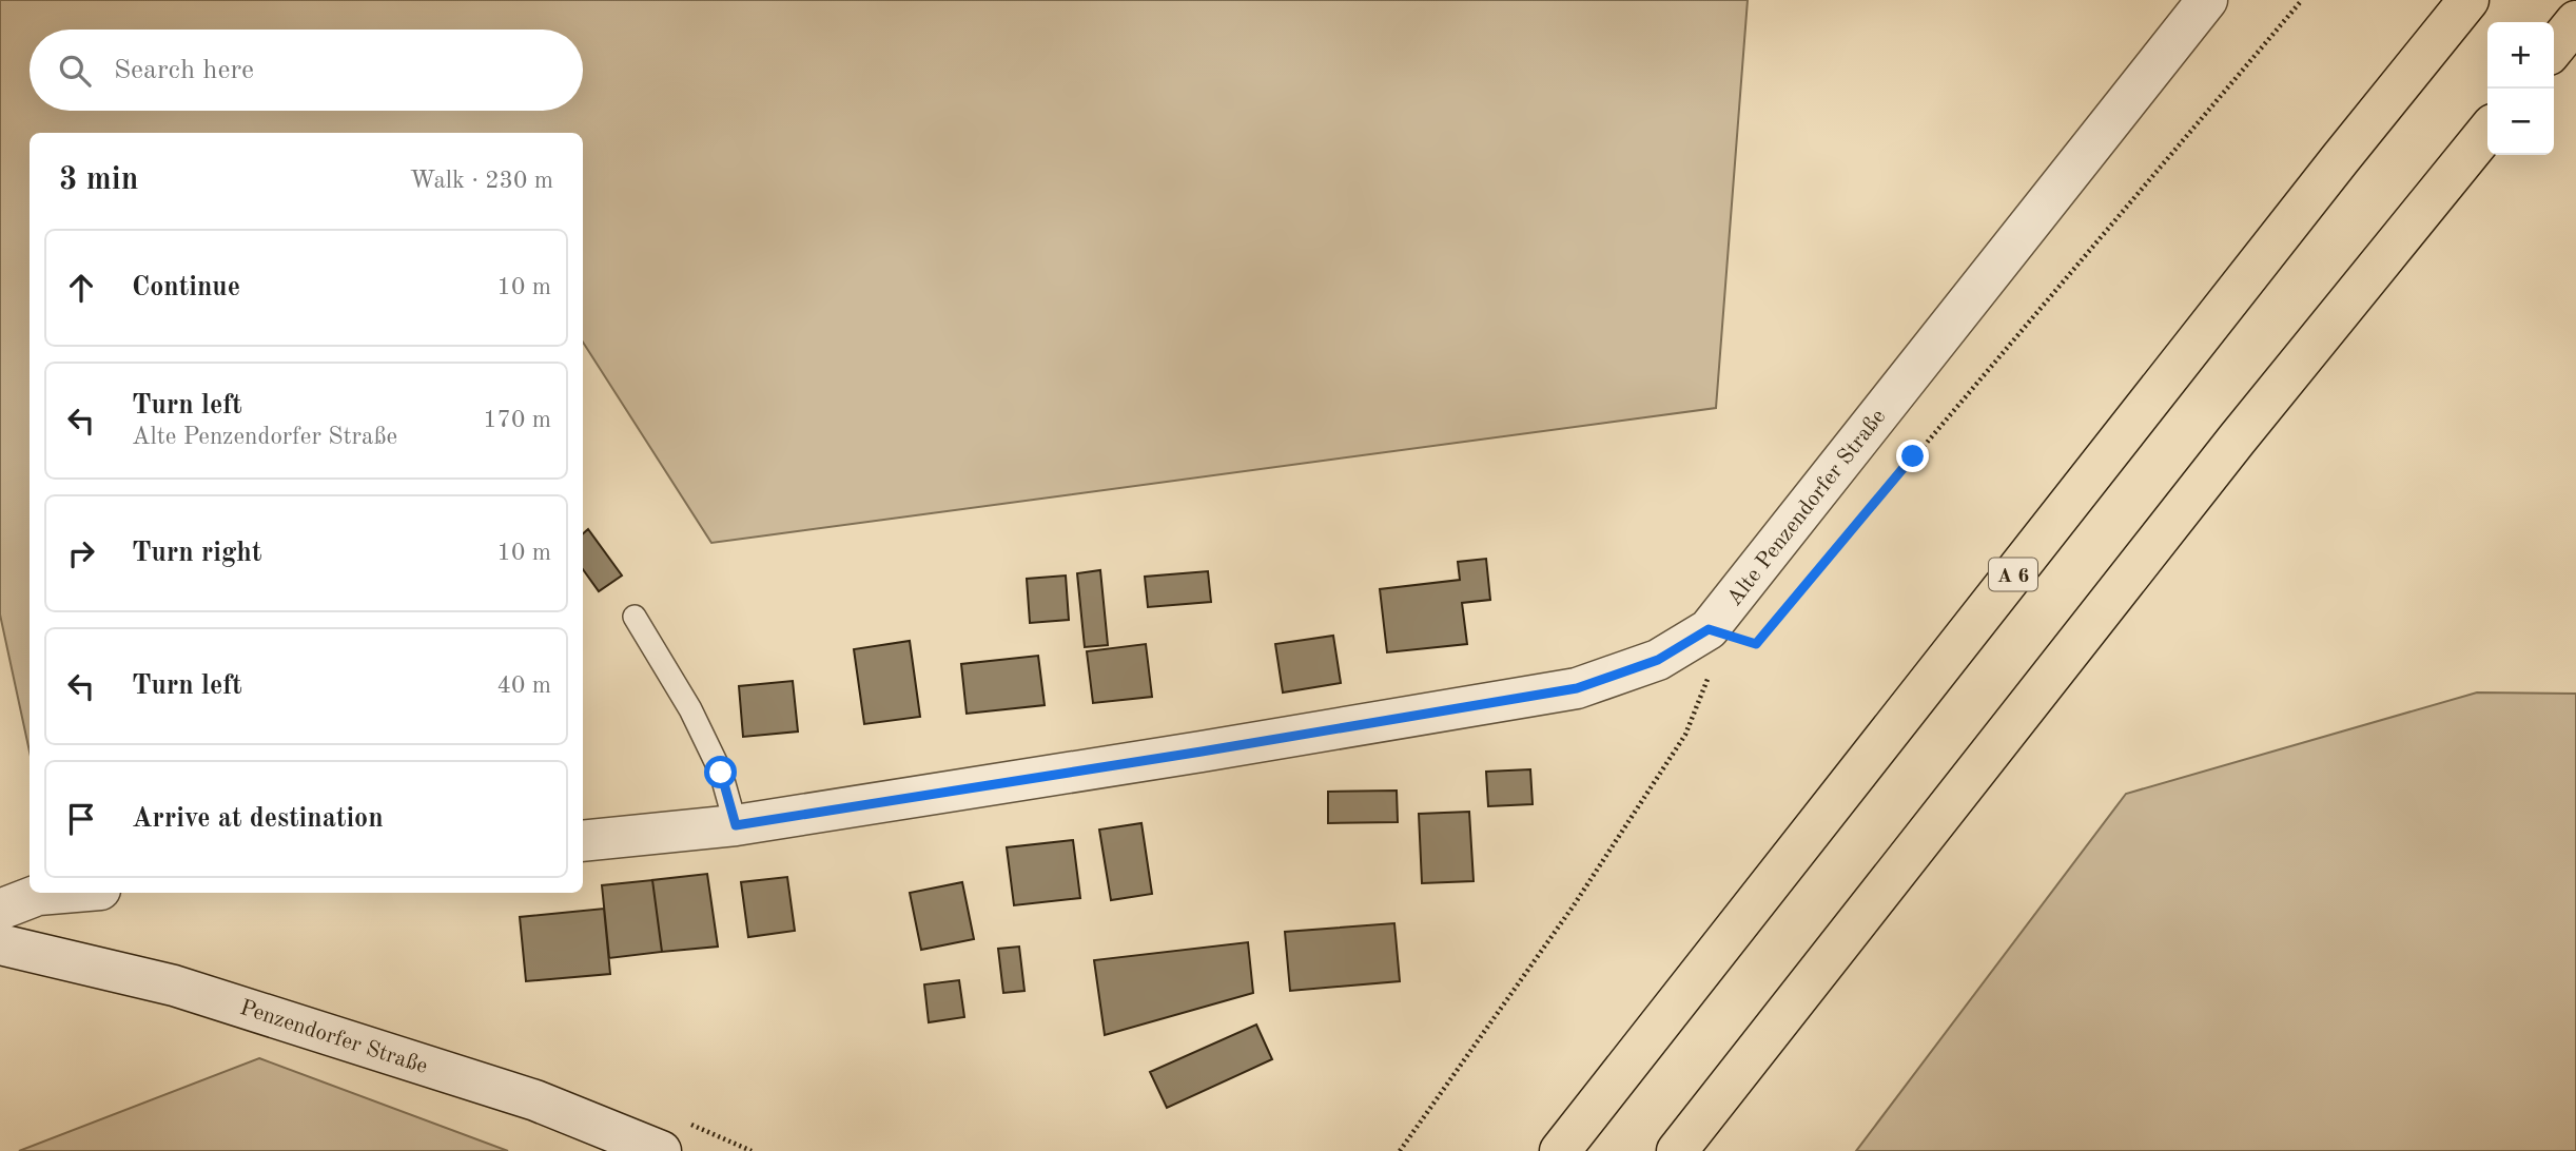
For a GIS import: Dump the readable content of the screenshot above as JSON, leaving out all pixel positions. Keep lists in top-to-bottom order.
{
  "streets": {
    "highway": ["A 6"],
    "street": ["Alte Penzendorfer Straße", "Penzendorfer Straße"]
  },
  "page": {
    "map_buttons": ["+", "−"],
    "search": "Search here",
    "heading": ["3 min", "Walk · 230 m"],
    "list": [
      ["Continue", "10 m"],
      ["Turn left", "Alte Penzendorfer Straße", "170 m"],
      ["Turn right", "10 m"],
      ["Turn left", "40 m"],
      "Arrive at destination"
    ]
  }
}
